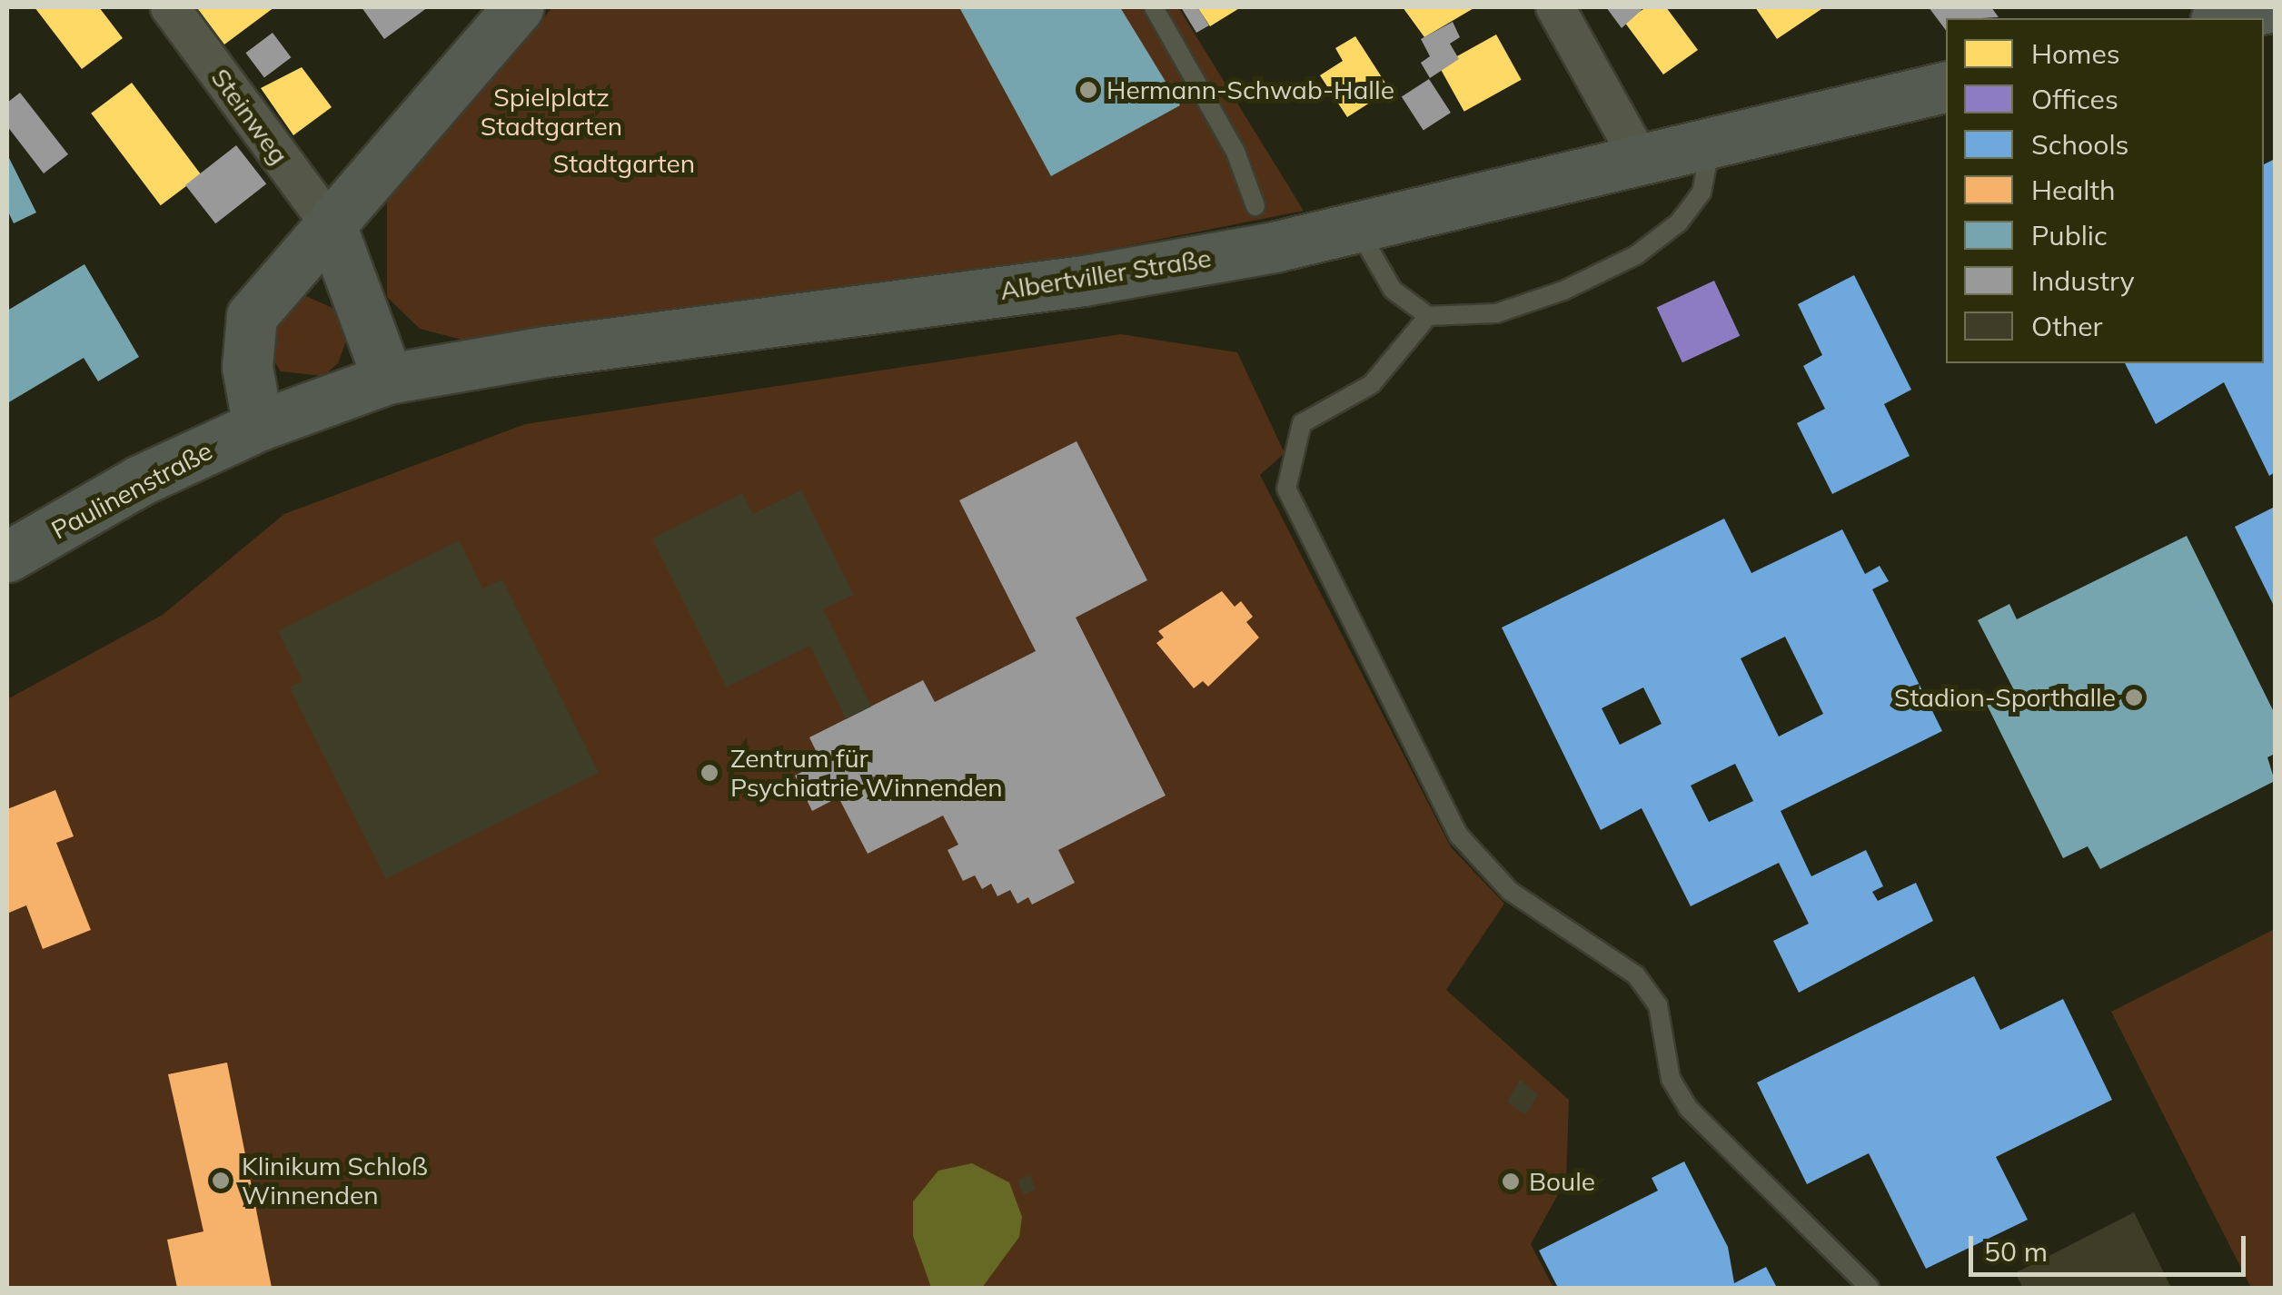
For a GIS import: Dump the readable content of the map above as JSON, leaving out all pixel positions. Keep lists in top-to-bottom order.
{
  "streets": {
    "street": ["Steinweg", "Albertviller Straße", "Paulinenstraße"]
  },
  "crossings": [
    ["Albertviller Straße", "Paulinenstraße"]
  ],
  "parks": ["Spielplatz Stadtgarten", "Stadtgarten"],
  "places": [
    "Hermann-Schwab-Halle",
    "Stadion-Sporthalle",
    "Zentrum für Psychiatrie Winnenden",
    "Klinikum Schloß Winnenden",
    "Boule"
  ],
  "legend": [
    "Homes",
    "Offices",
    "Schools",
    "Health",
    "Public",
    "Industry",
    "Other"
  ],
  "scale_bar": "50 m"
}
